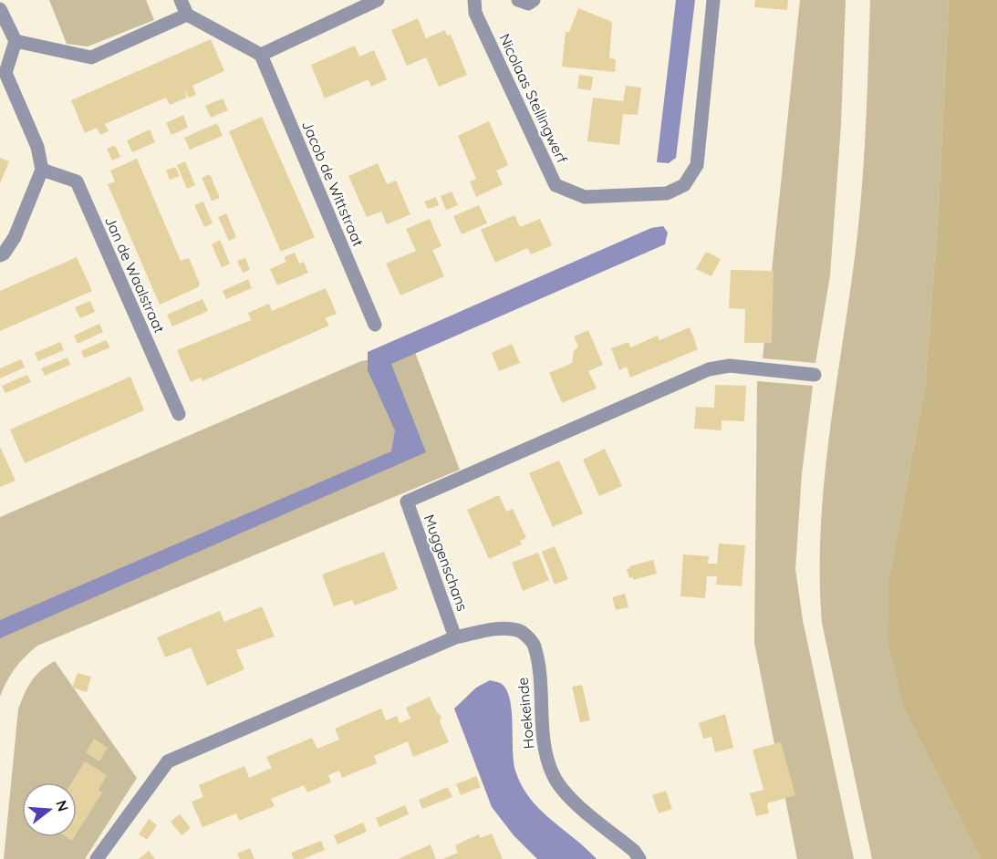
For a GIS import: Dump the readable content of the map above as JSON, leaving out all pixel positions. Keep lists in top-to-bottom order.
{
  "streets": {
    "street": [
      "Nicolaas Stellingwerf",
      "Jacob de Wittstraat",
      "Jan de Waalstraat",
      "Muggenschans",
      "Hoekeinde"
    ]
  },
  "crossings": [
    ["Muggenschans", "Hoekeinde"]
  ],
  "north": "right"
}
